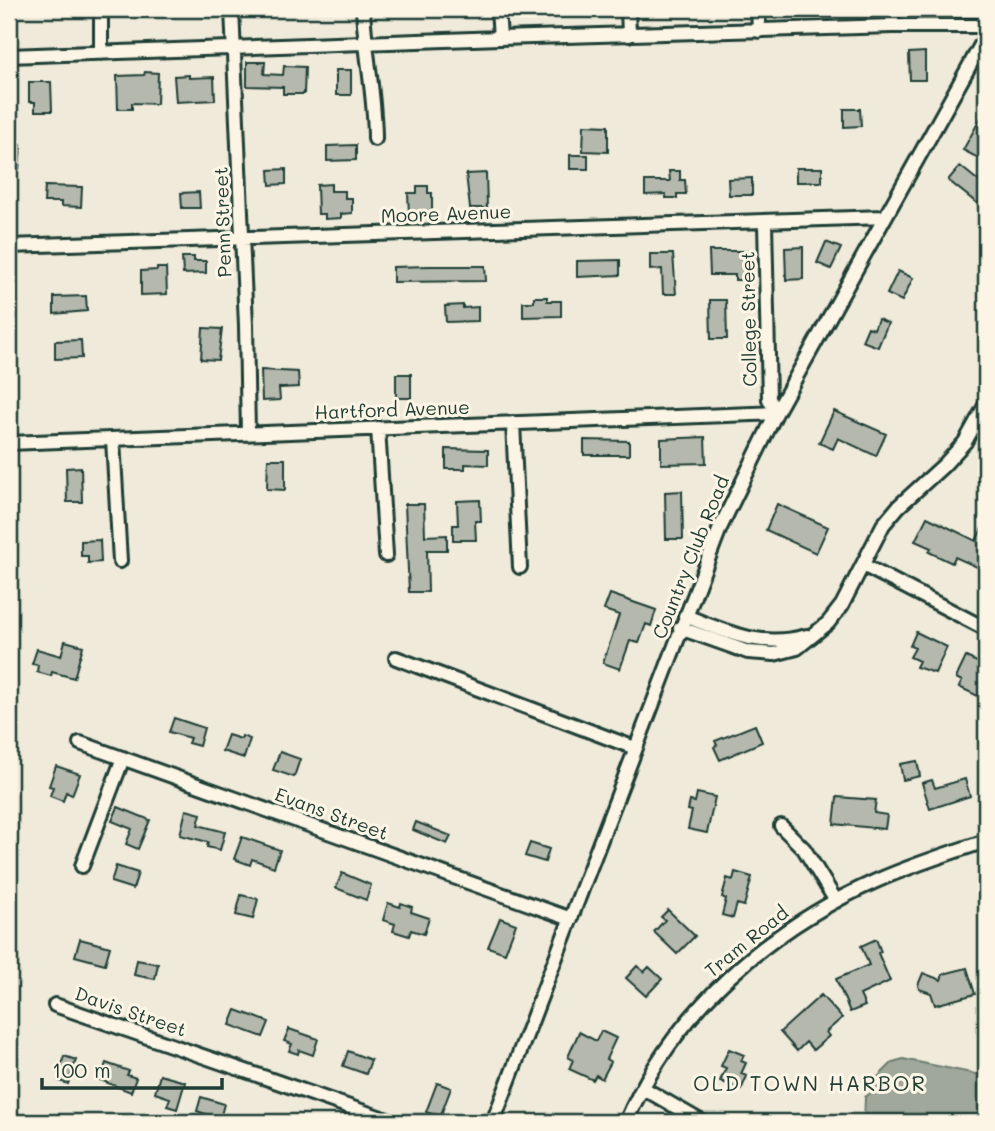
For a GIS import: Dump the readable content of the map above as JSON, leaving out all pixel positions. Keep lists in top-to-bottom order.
{
  "streets": {
    "street": [
      "Moore Avenue",
      "Penn Street",
      "College Street",
      "Hartford Avenue",
      "Country Club Road",
      "Evans Street",
      "Tram Road",
      "Davis Street"
    ]
  },
  "crossings": [
    ["Moore Avenue", "Penn Street"],
    ["Moore Avenue", "College Street"],
    ["Moore Avenue", "Country Club Road"],
    ["Penn Street", "Hartford Avenue"],
    ["College Street", "Hartford Avenue"],
    ["College Street", "Country Club Road"],
    ["Hartford Avenue", "Country Club Road"],
    ["Country Club Road", "Evans Street"]
  ],
  "districts": ["OLD TOWN HARBOR"],
  "scale_bar": "100 m"
}
